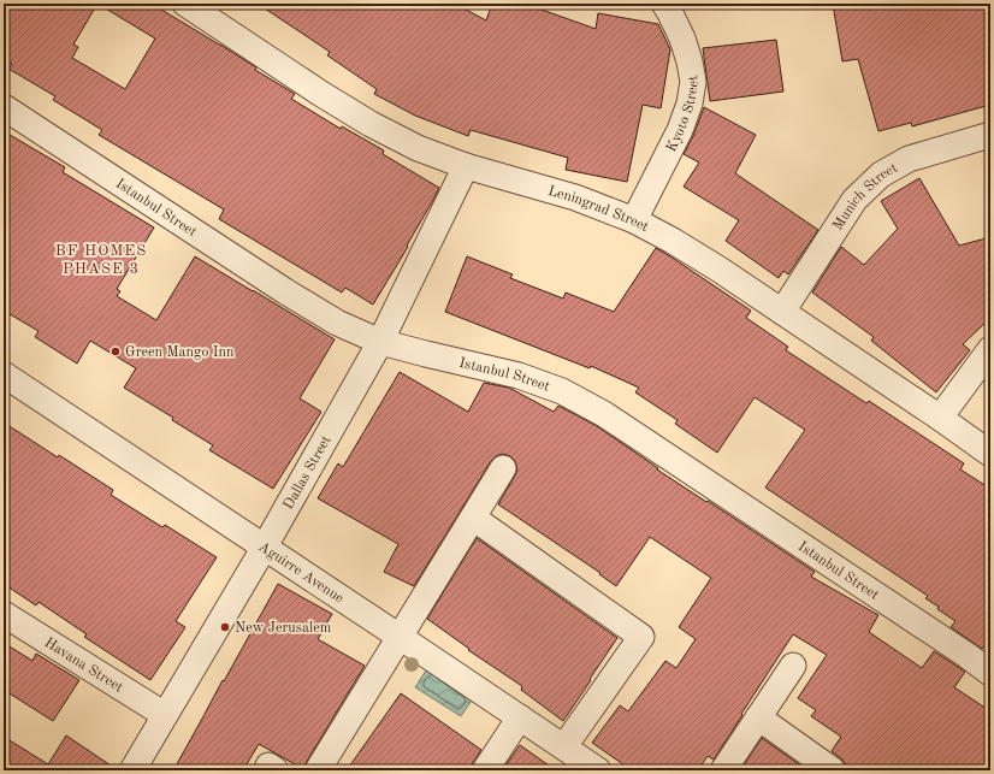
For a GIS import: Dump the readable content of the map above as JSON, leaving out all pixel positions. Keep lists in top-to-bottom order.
{
  "streets": {
    "street": [
      "Kyoto Street",
      "Munich Street",
      "Istanbul Street",
      "Leningrad Street",
      "Dallas Street",
      "Aguirre Avenue",
      "Havana Street"
    ]
  },
  "crossings": [
    ["Kyoto Street", "Leningrad Street"],
    ["Munich Street", "Leningrad Street"],
    ["Istanbul Street", "Dallas Street"],
    ["Leningrad Street", "Dallas Street"],
    ["Dallas Street", "Aguirre Avenue"],
    ["Dallas Street", "Havana Street"]
  ],
  "districts": ["BF HOMES PHASE 3"],
  "places": ["Green Mango Inn", "New Jerusalem"]
}
